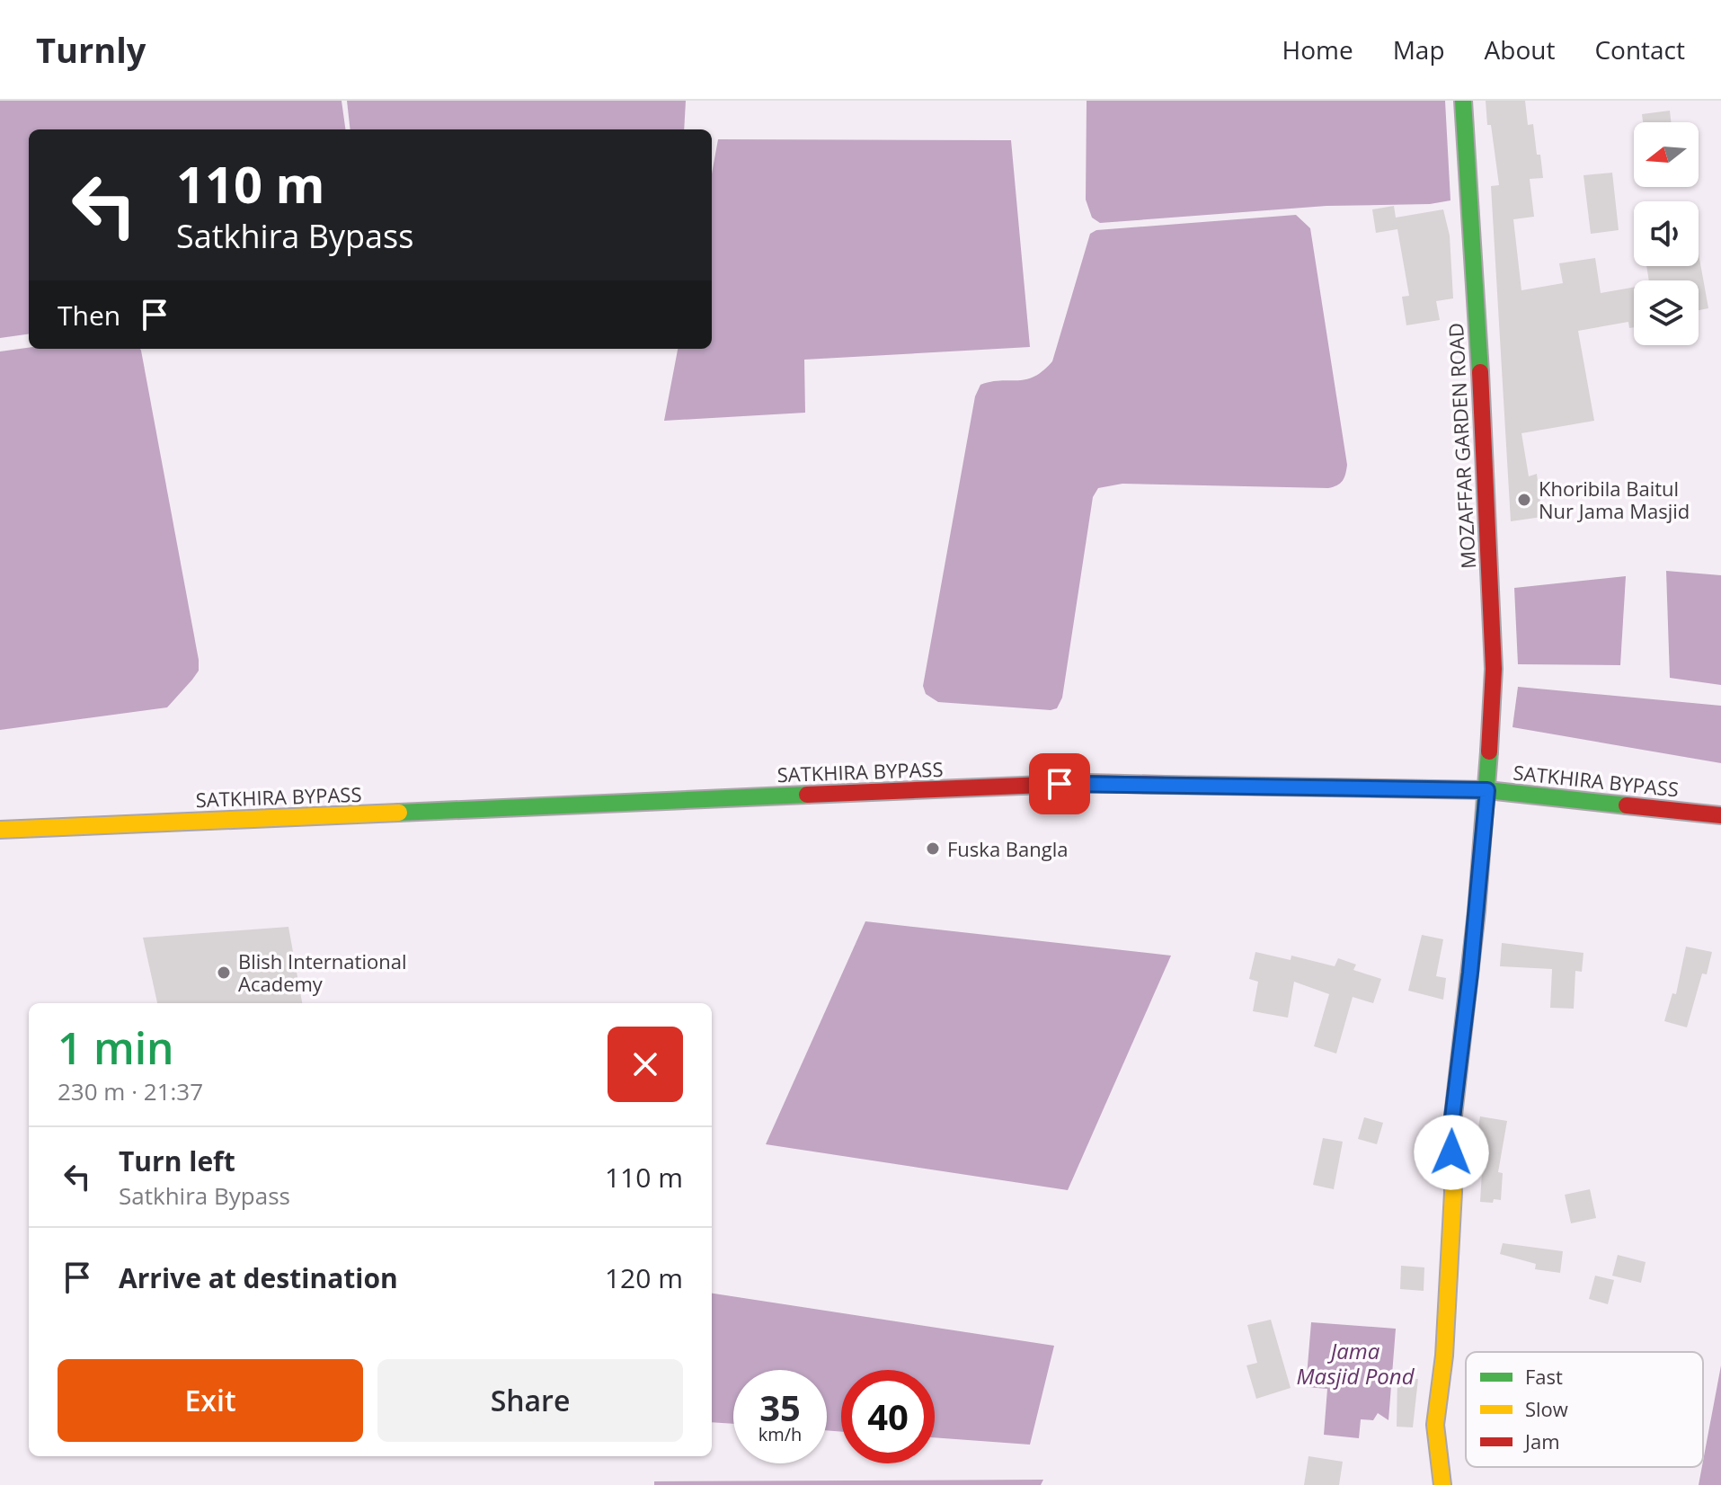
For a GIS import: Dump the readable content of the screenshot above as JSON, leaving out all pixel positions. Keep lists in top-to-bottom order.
{
  "streets": {
    "main road": ["MOZAFFAR GARDEN ROAD", "SATKHIRA BYPASS"]
  },
  "crossings": [
    ["MOZAFFAR GARDEN ROAD", "SATKHIRA BYPASS"]
  ],
  "water": ["Jama Masjid Pond"],
  "places": ["Khoribila Baitul Nur Jama Masjid", "Fuska Bangla", "Blish International Academy"],
  "legend": ["Fast", "Slow", "Jam"],
  "north": "left",
  "page": {
    "header": "Turnly",
    "nav": [
      "Home",
      "Map",
      "About",
      "Contact"
    ],
    "turn": ["110 m", "Satkhira Bypass"],
    "then": "Then",
    "heading": ["1 min", "230 m · 21:37"],
    "list": [
      {
        "name": "Turn left",
        "note": "Satkhira Bypass",
        "value": "110 m"
      },
      {
        "name": "Arrive at destination",
        "value": "120 m"
      }
    ],
    "buttons": ["Exit", "Share"],
    "speed": "35 km/h",
    "limit": "40"
  }
}
